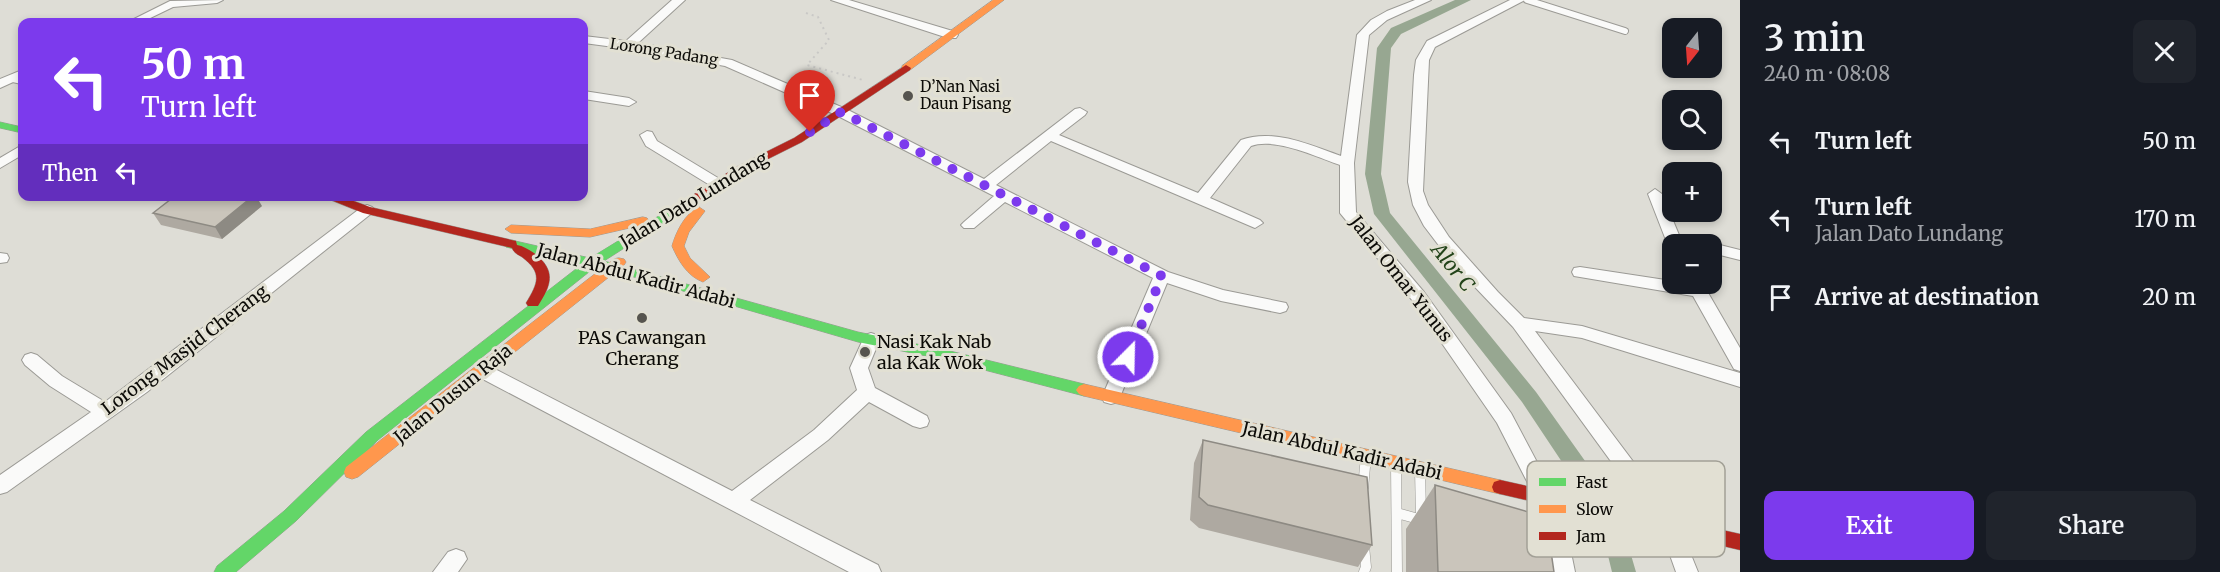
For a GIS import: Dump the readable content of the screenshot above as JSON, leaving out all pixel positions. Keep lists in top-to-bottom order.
{
  "streets": {
    "main road": ["Jalan Dato Lundang", "Jalan Abdul Kadir Adabi", "Jalan Dusun Raja"],
    "street": ["Lorong Padang", "Jalan Omar Yunus", "Lorong Masjid Cherang"]
  },
  "crossings": [
    ["Lorong Padang", "Jalan Dato Lundang"],
    ["Jalan Dato Lundang", "Jalan Abdul Kadir Adabi"],
    ["Jalan Dato Lundang", "Jalan Dusun Raja"],
    ["Jalan Abdul Kadir Adabi", "Lorong Masjid Cherang"],
    ["Jalan Abdul Kadir Adabi", "Jalan Dusun Raja"]
  ],
  "water": ["Alor C"],
  "places": ["D’Nan Nasi Daun Pisang", "PAS Cawangan Cherang", "Nasi Kak Nab ala Kak Wok"],
  "legend": ["Fast", "Slow", "Jam"],
  "north": "bottom",
  "page": {
    "heading": ["3 min", "240 m · 08:08"],
    "map_buttons": ["+", "−"],
    "turn": ["50 m", "Turn left"],
    "list": [
      {
        "name": "Turn left",
        "value": "50 m"
      },
      {
        "name": "Turn left",
        "note": "Jalan Dato Lundang",
        "value": "170 m"
      },
      {
        "name": "Arrive at destination",
        "value": "20 m"
      }
    ],
    "then": "Then",
    "buttons": ["Exit", "Share"]
  }
}
